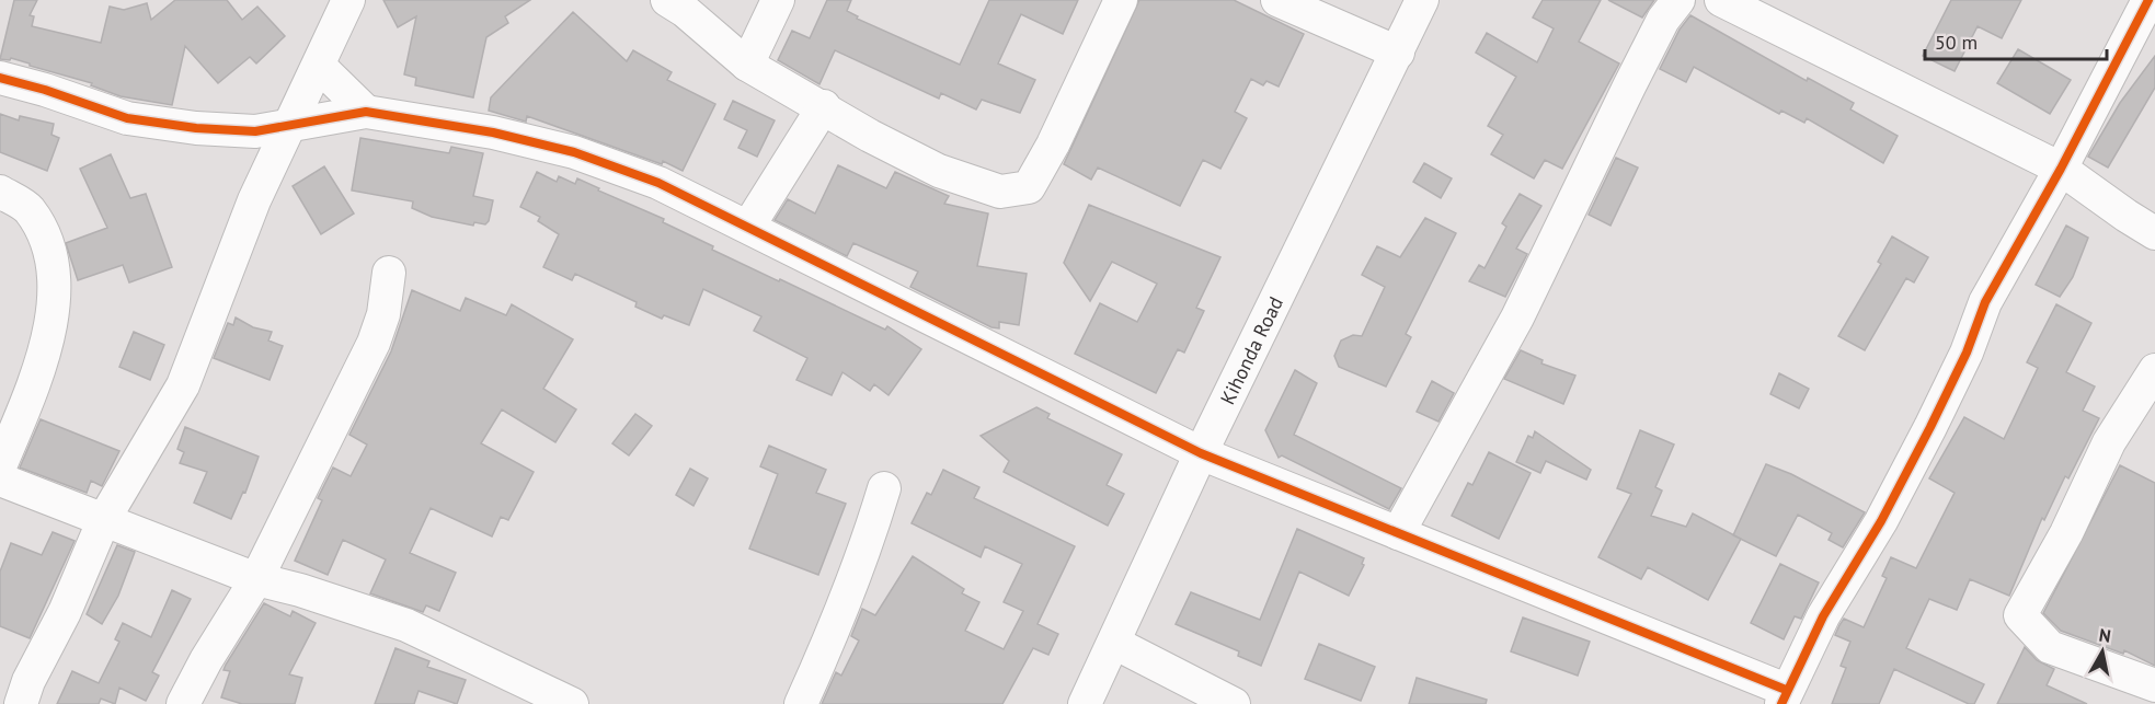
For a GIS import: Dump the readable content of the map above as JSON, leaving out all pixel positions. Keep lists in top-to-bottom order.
{
  "streets": {
    "street": ["Kihonda Road"]
  },
  "scale_bar": "50 m",
  "north": "top"
}
